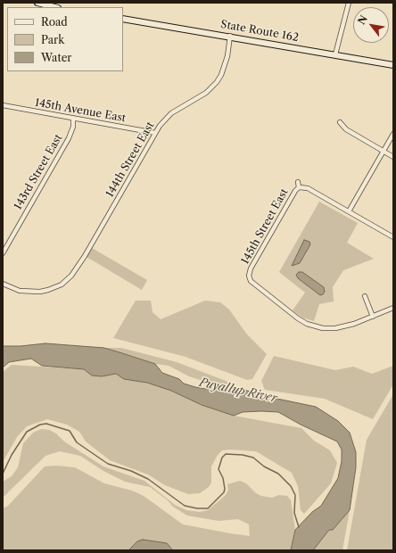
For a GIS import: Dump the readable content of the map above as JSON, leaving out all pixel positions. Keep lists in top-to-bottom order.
{
  "streets": {
    "main road": ["State Route 162"],
    "street": [
      "145th Avenue East",
      "144th Street East",
      "143rd Street East",
      "145th Street East"
    ]
  },
  "crossings": [
    ["State Route 162", "144th Street East"],
    ["145th Avenue East", "144th Street East"],
    ["145th Avenue East", "143rd Street East"]
  ],
  "water": ["Puyallup River"],
  "legend": ["Road", "Park", "Water"],
  "north": "top left"
}
